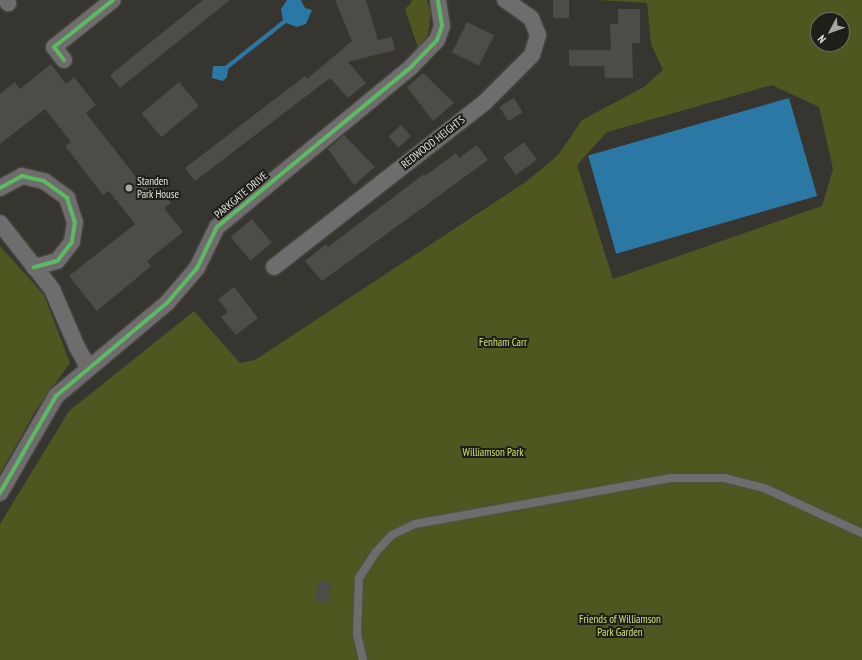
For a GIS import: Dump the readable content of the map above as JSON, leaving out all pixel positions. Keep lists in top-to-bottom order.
{
  "streets": {
    "street": ["REDWOOD HEIGHTS", "PARKGATE DRIVE"]
  },
  "parks": ["Fenham Carr", "Williamson Park", "Friends of Williamson Park Garden"],
  "places": ["Standen Park House"],
  "north": "bottom left"
}
